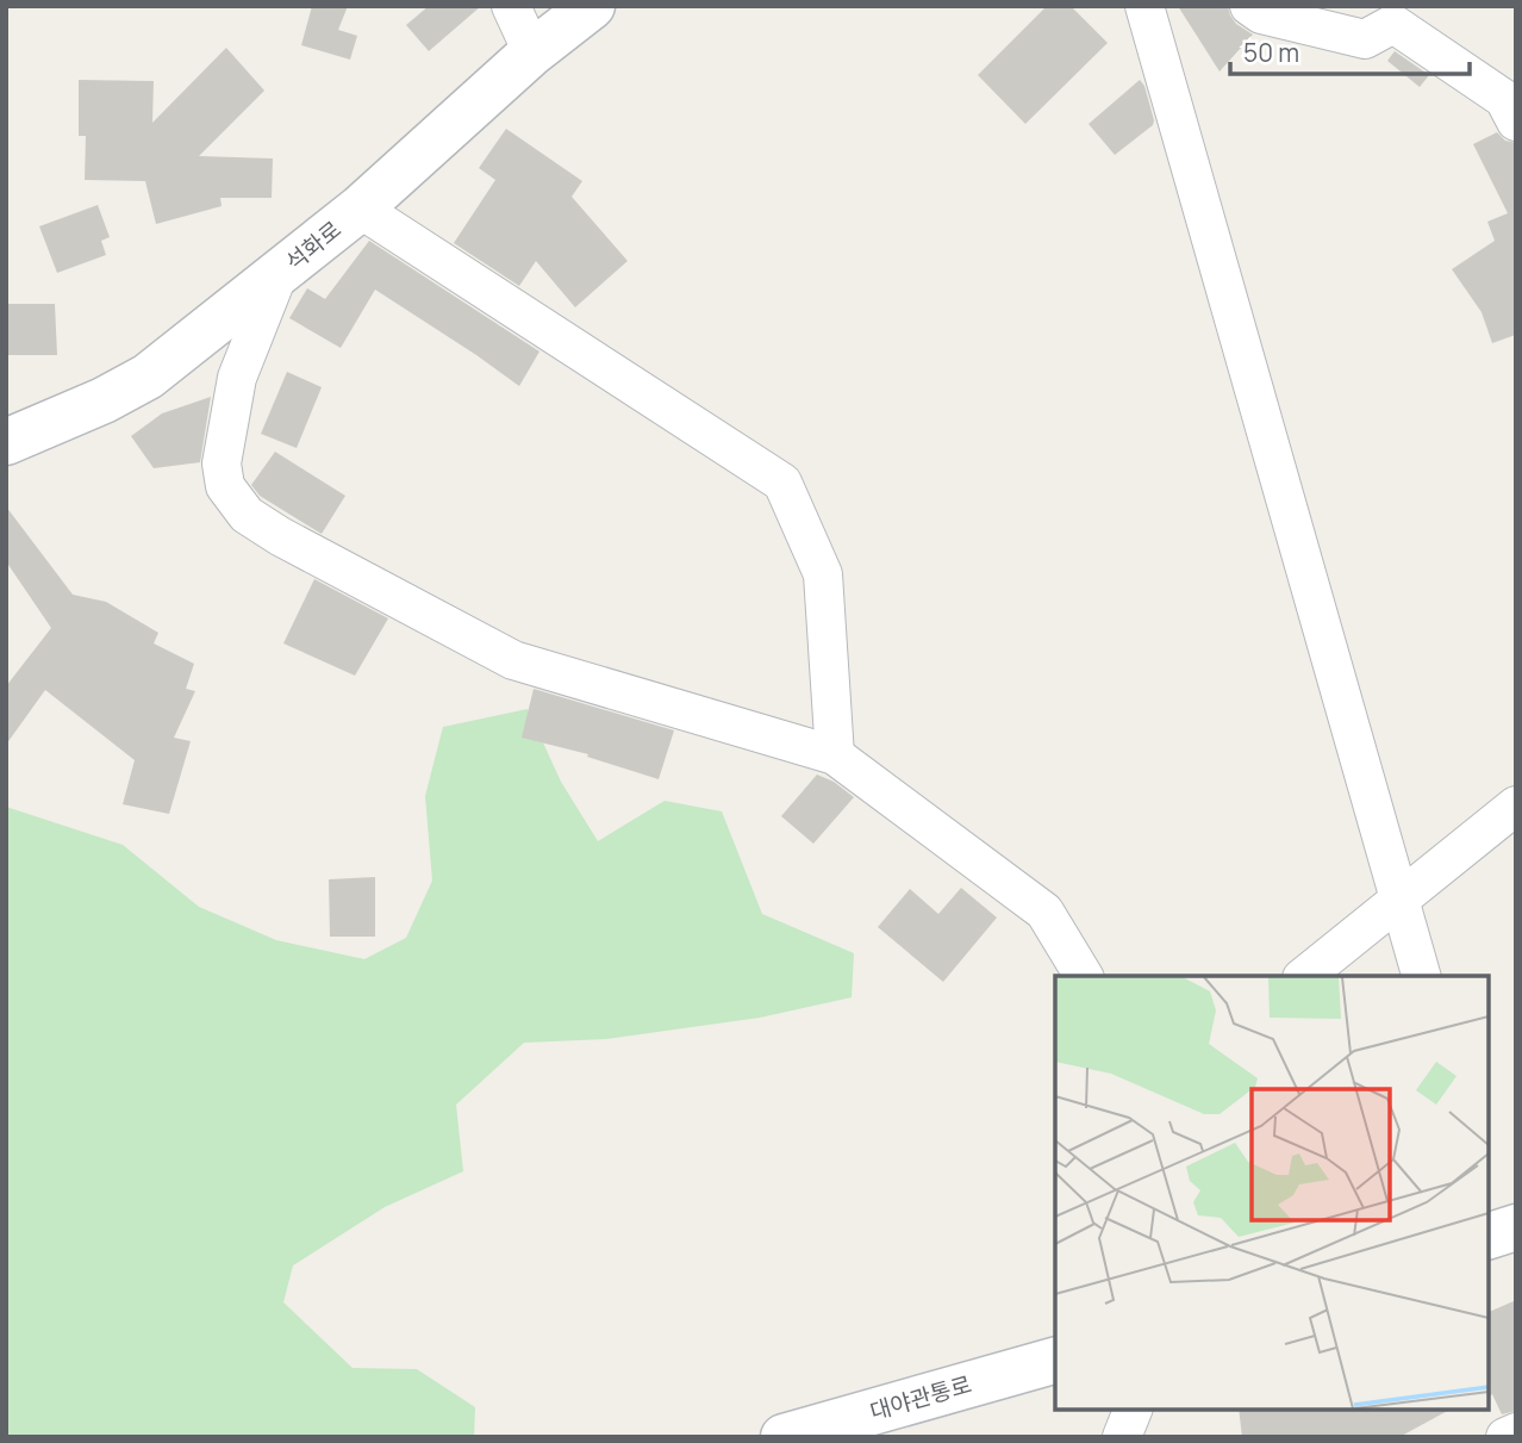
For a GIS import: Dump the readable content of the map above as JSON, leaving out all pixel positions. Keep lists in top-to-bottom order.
{
  "streets": {
    "street": ["석화로", "대야관통로"]
  },
  "scale_bar": "50 m"
}
